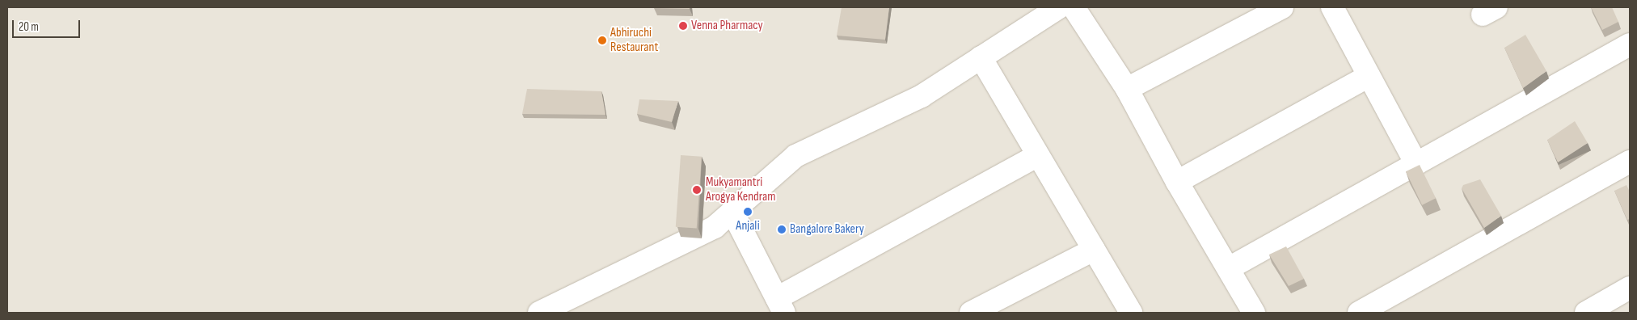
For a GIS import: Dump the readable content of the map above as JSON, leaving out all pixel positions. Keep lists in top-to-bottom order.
{
  "places": [
    "Venna Pharmacy",
    "Abhiruchi Restaurant",
    "Mukyamantri Arogya Kendram",
    "Anjali",
    "Bangalore Bakery"
  ],
  "scale_bar": "20 m"
}
